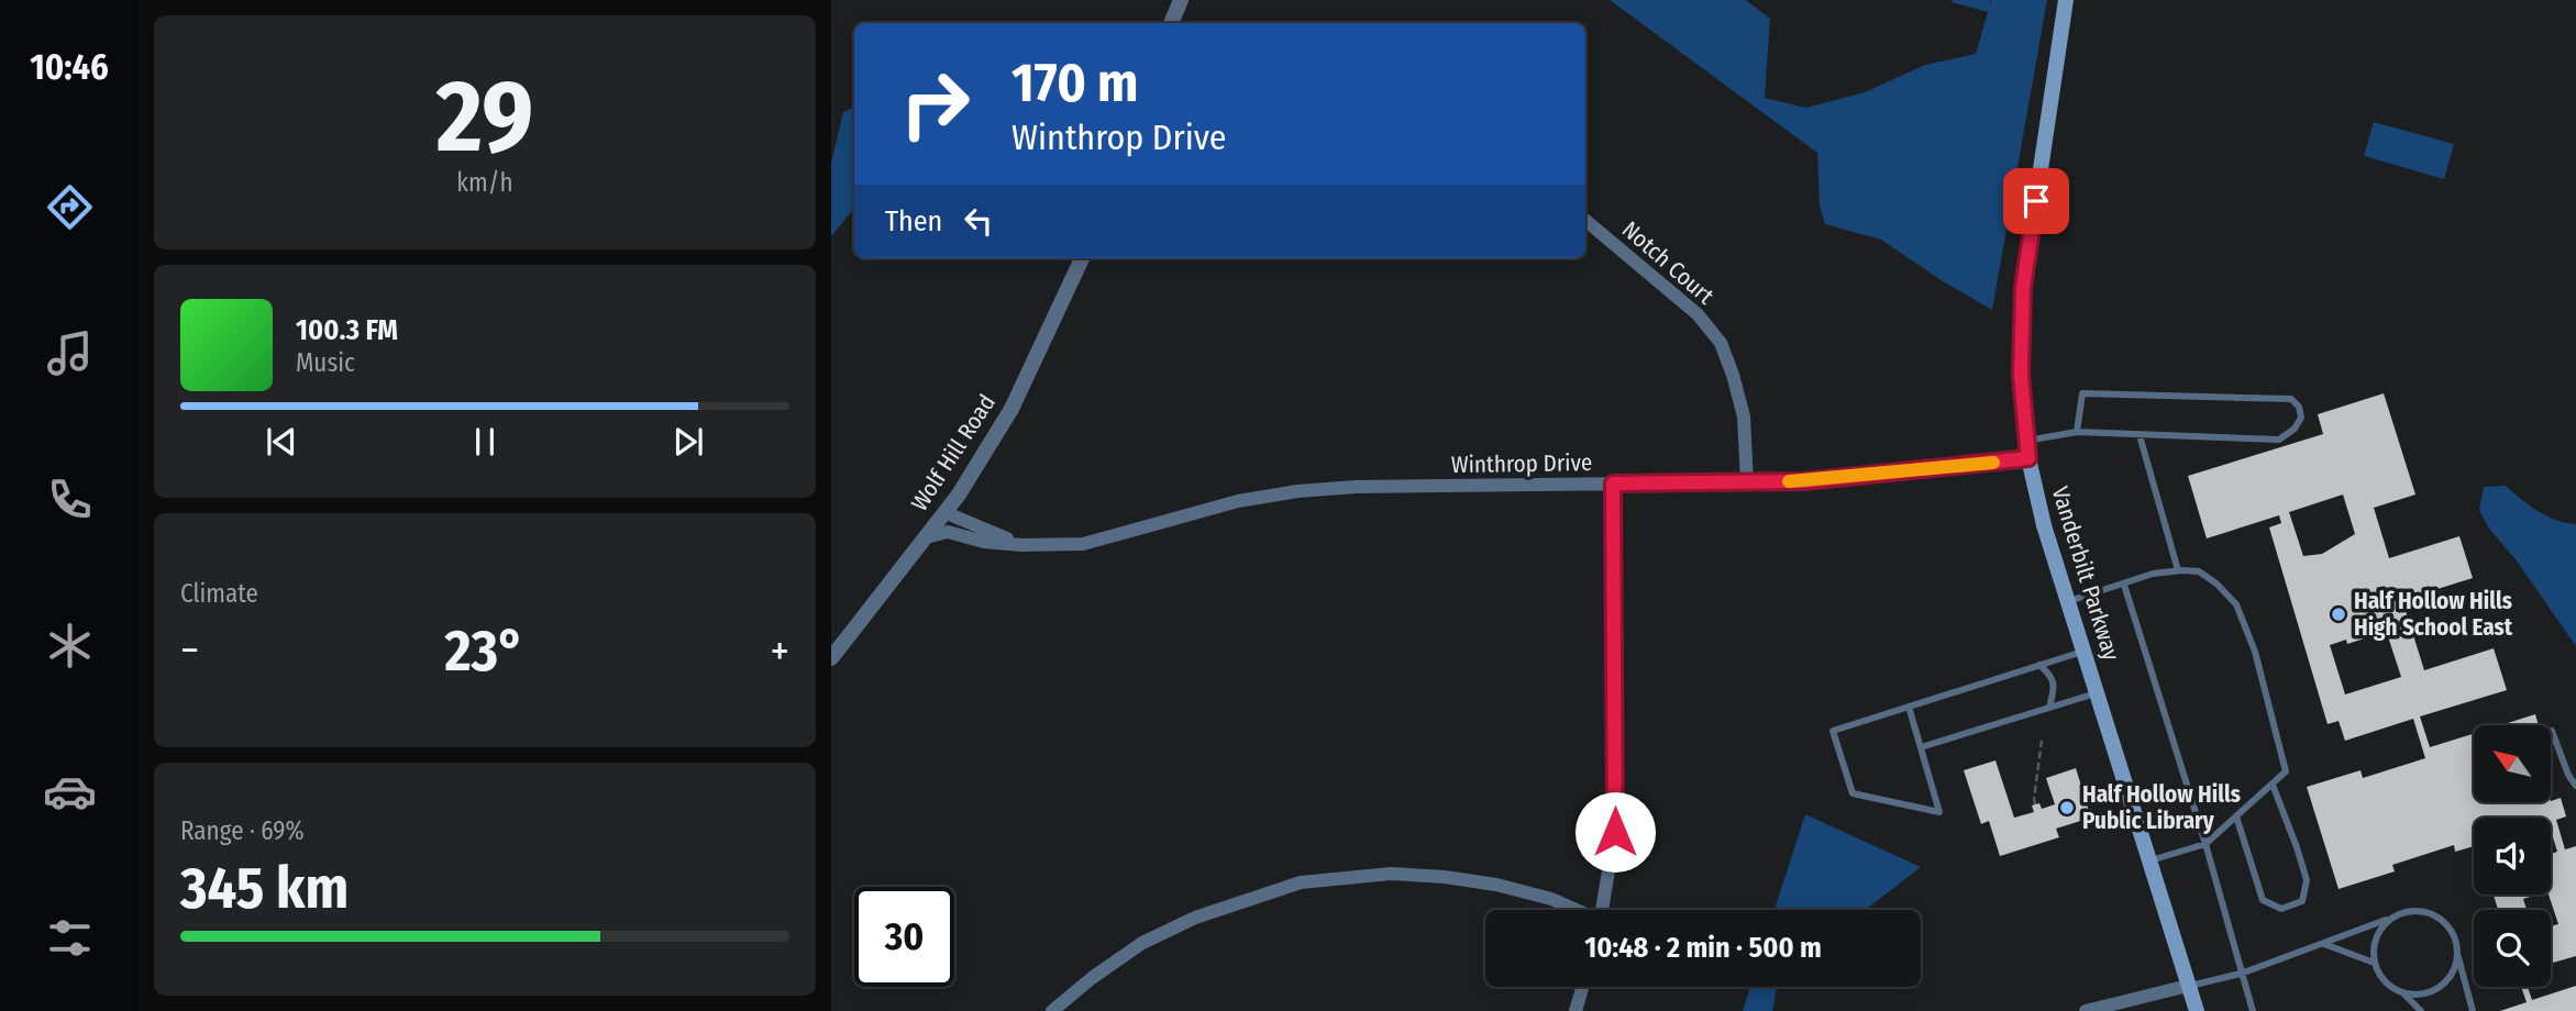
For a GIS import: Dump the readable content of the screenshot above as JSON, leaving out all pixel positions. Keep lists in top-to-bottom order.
{
  "streets": {
    "main road": ["Vanderbilt Parkway"],
    "street": ["Notch Court", "Wolf Hill Road", "Winthrop Drive"]
  },
  "crossings": [
    ["Notch Court", "Winthrop Drive"],
    ["Wolf Hill Road", "Winthrop Drive"],
    ["Winthrop Drive", "Vanderbilt Parkway"]
  ],
  "places": ["Half Hollow Hills High School East", "Half Hollow Hills Public Library"],
  "north": "top left",
  "page": {
    "tabs": "10:46",
    "tile": [
      ["29", "km/h"],
      "Climate",
      ["Range · 69%", "345 km"]
    ],
    "turn": ["170 m", "Winthrop Drive"],
    "then": "Then",
    "song": ["100.3 FM", "Music"],
    "heat": ["−", "23°", "+"],
    "limit": "30",
    "trip": "10:48 · 2 min · 500 m"
  }
}
